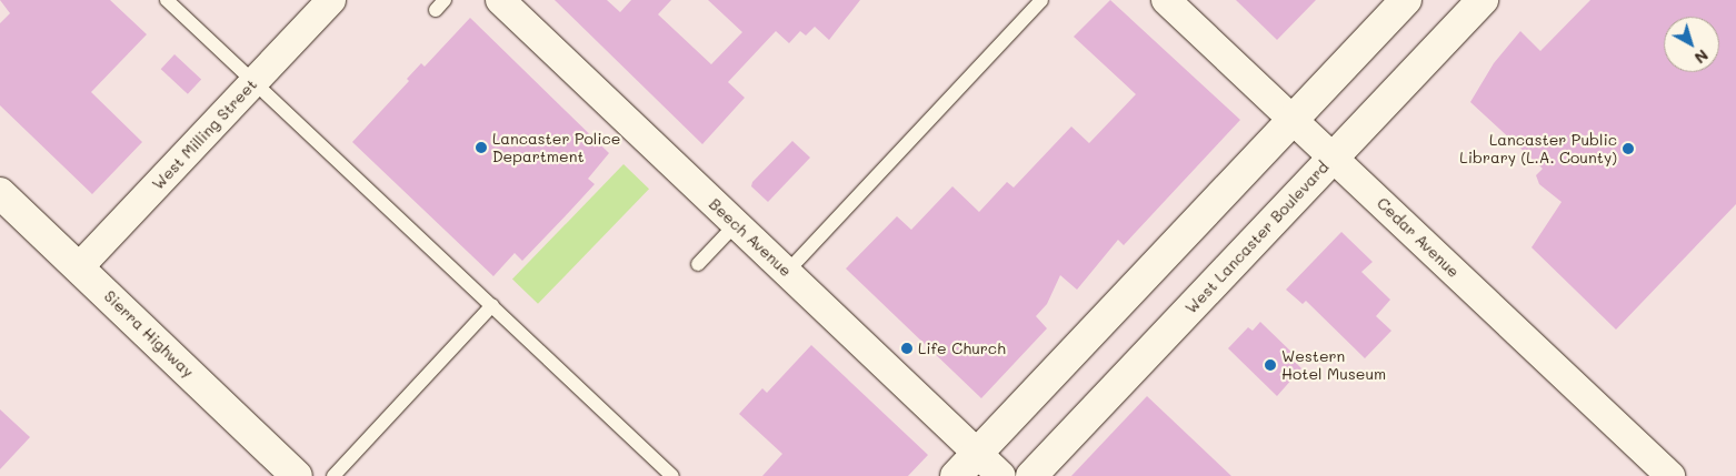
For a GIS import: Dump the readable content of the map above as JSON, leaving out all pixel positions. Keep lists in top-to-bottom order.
{
  "streets": {
    "street": [
      "West Milling Street",
      "Beech Avenue",
      "West Lancaster Boulevard",
      "Cedar Avenue",
      "Sierra Highway"
    ]
  },
  "crossings": [
    ["West Milling Street", "Sierra Highway"],
    ["West Lancaster Boulevard", "Cedar Avenue"]
  ],
  "places": [
    "Lancaster Police Department",
    "Lancaster Public Library (L.A. County)",
    "Life Church",
    "Western Hotel Museum"
  ],
  "north": "bottom right"
}
